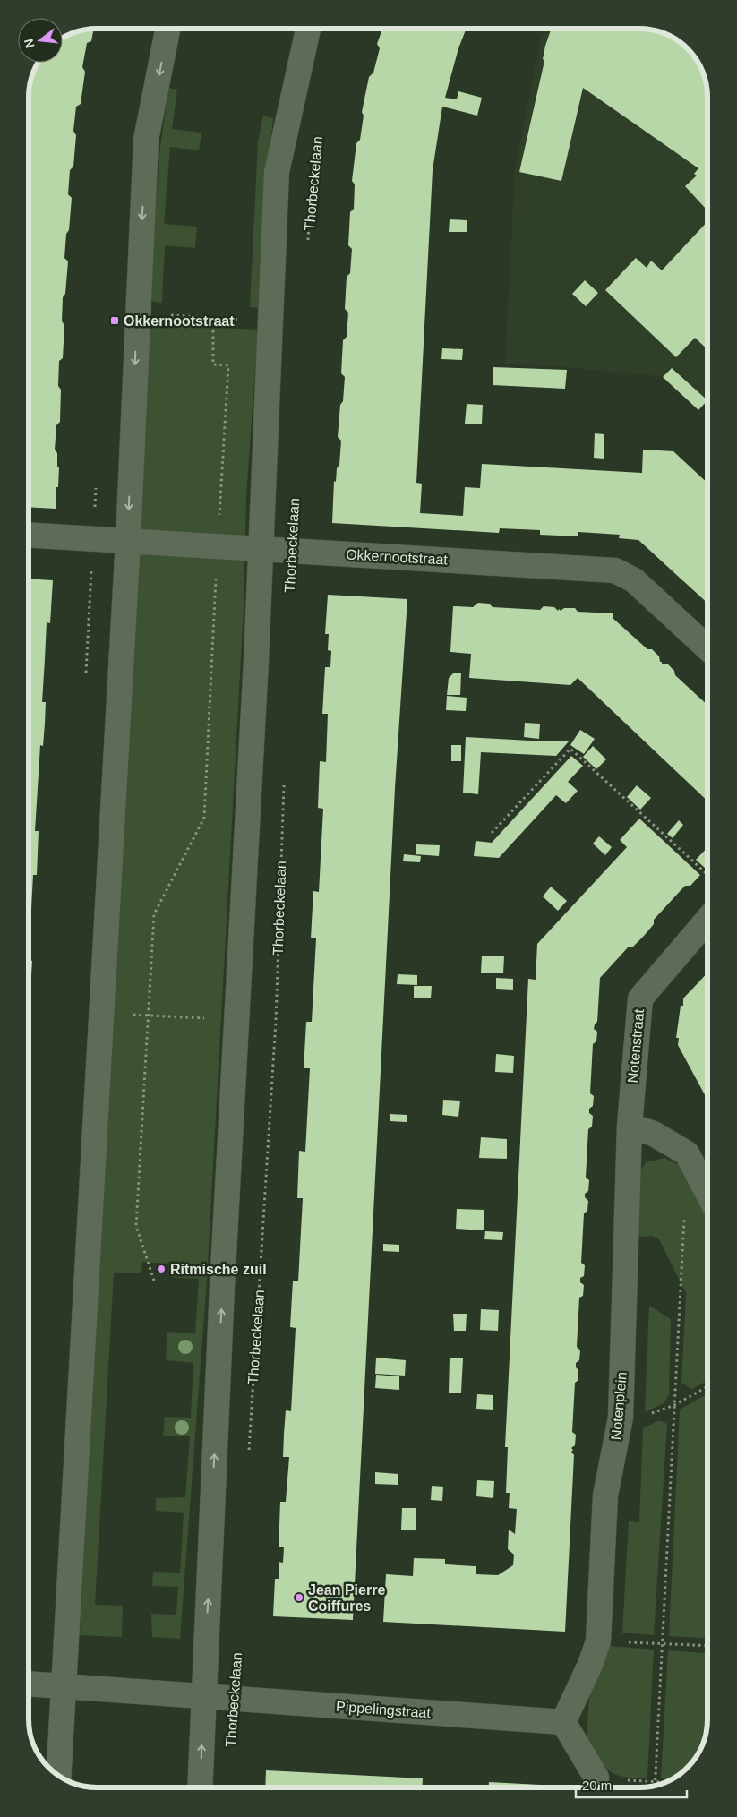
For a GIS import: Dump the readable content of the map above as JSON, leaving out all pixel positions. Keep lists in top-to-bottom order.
{
  "streets": {
    "street": [
      "Thorbeckelaan",
      "Okkernootstraat",
      "Notenstraat",
      "Notenplein",
      "Pippelingstraat"
    ]
  },
  "crossings": [
    ["Thorbeckelaan", "Okkernootstraat"],
    ["Thorbeckelaan", "Pippelingstraat"],
    ["Notenstraat", "Notenplein"],
    ["Notenplein", "Pippelingstraat"]
  ],
  "places": {
    "transit": ["Okkernootstraat"],
    "other": ["Ritmische zuil", "Jean Pierre Coiffures"]
  },
  "scale_bar": "20 m",
  "north": "left"
}
